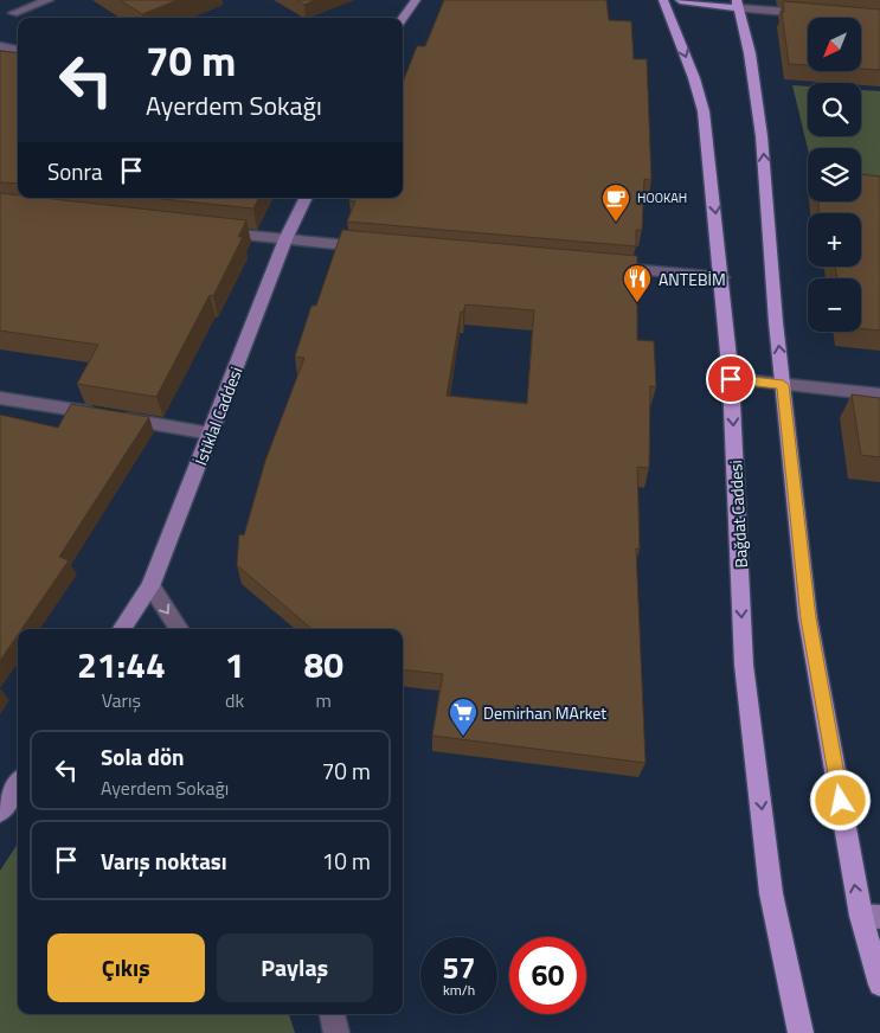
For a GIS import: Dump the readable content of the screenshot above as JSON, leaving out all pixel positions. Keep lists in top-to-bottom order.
{
  "streets": {
    "main road": ["Bağdat Caddesi"],
    "street": ["İstiklal Caddesi"]
  },
  "places": {
    "cafe": ["HOOKAH"],
    "restaurant": ["ANTEBİM"],
    "supermarket": ["Demirhan MArket"]
  },
  "north": "bottom left",
  "page": {
    "map_buttons": ["+", "−"],
    "turn": ["70 m", "Ayerdem Sokağı"],
    "then": "Sonra",
    "eta": [
      "21:44",
      "Varış",
      "1",
      "dk",
      "80",
      "m"
    ],
    "list": [
      {
        "name": "Sola dön",
        "note": "Ayerdem Sokağı",
        "value": "70 m"
      },
      {
        "name": "Varış noktası",
        "value": "10 m"
      }
    ],
    "buttons": ["Çıkış", "Paylaş"],
    "speed": "57 km/h",
    "limit": "60"
  }
}
